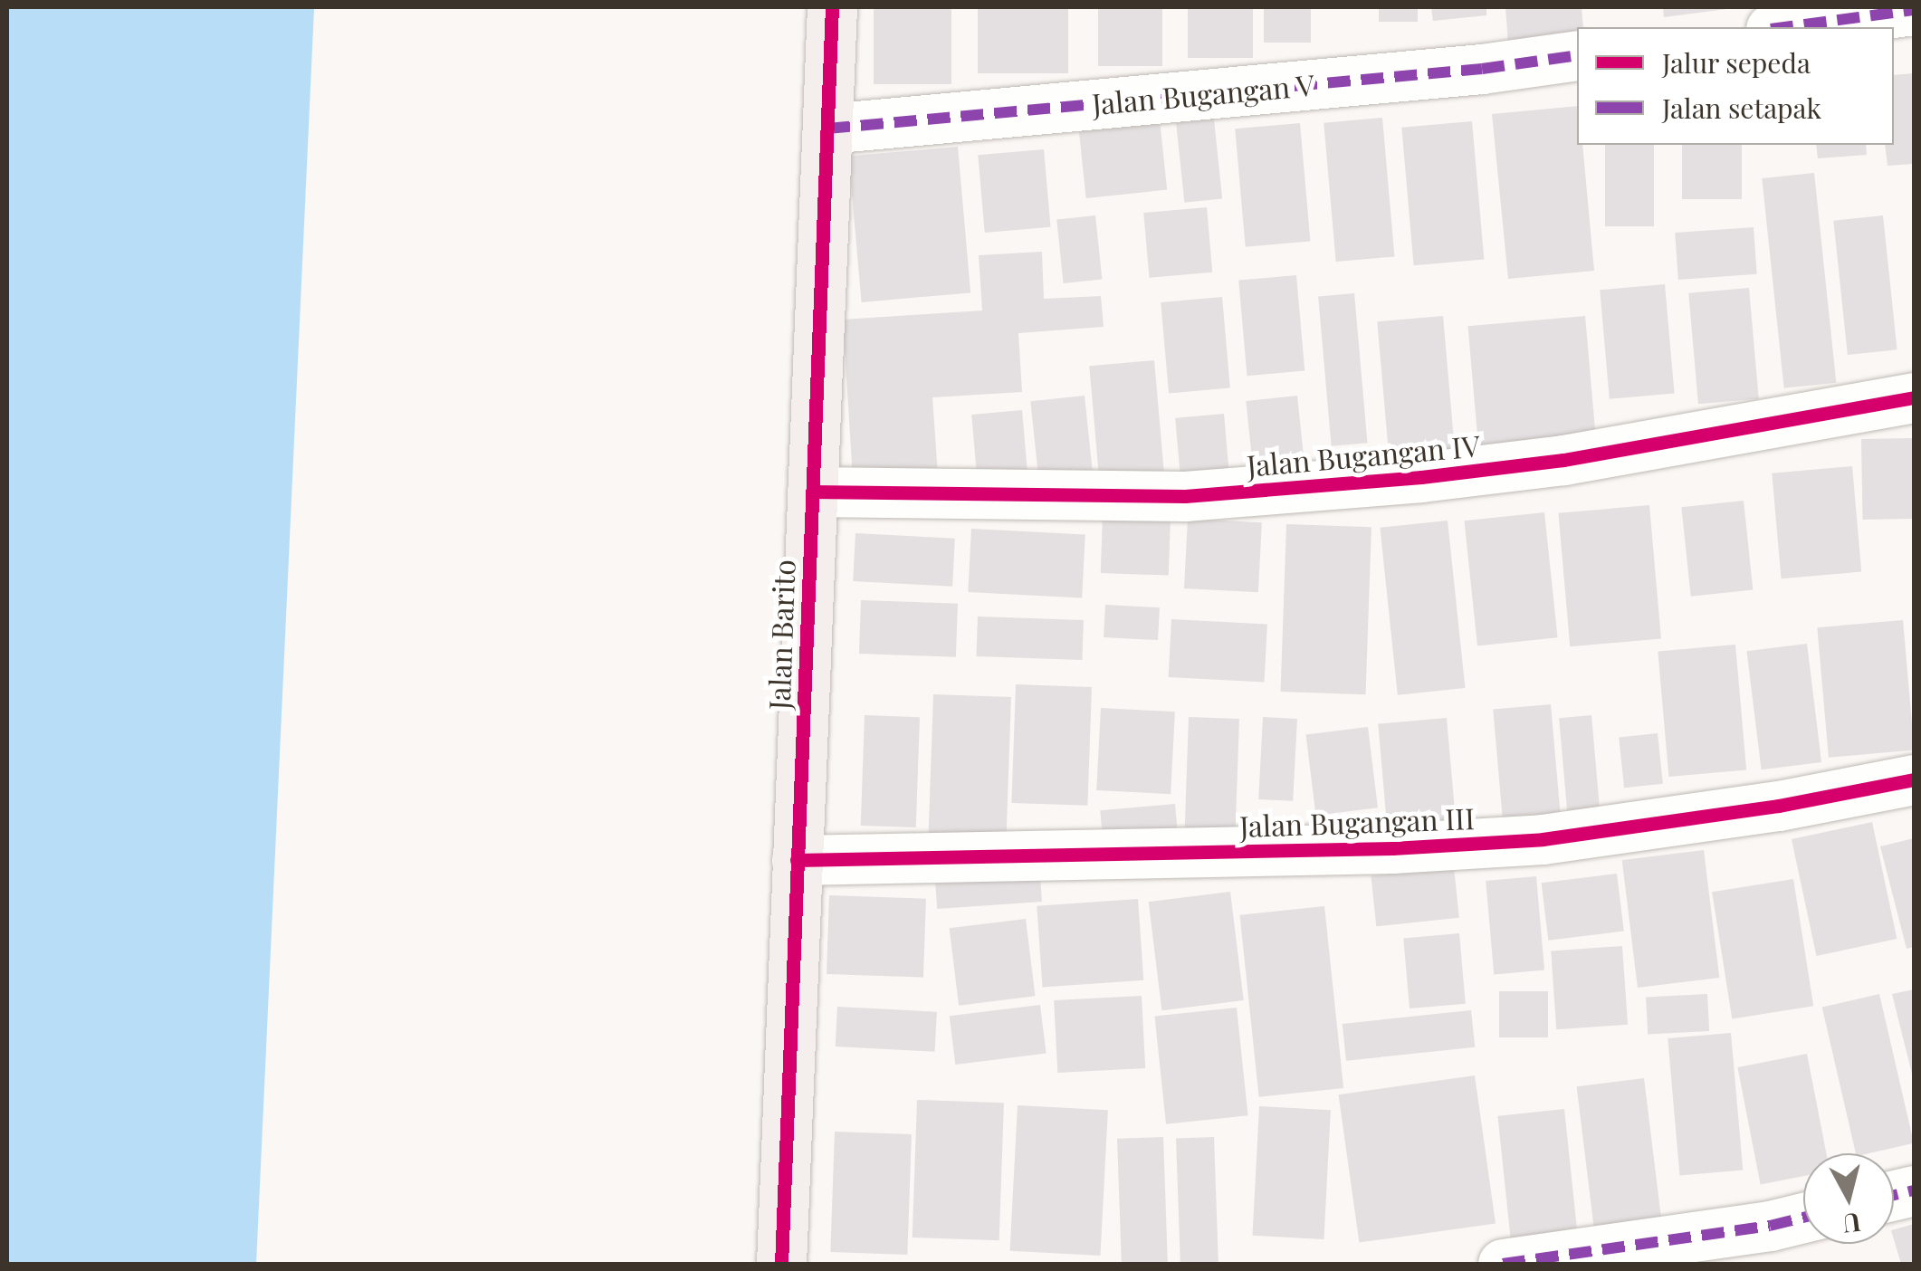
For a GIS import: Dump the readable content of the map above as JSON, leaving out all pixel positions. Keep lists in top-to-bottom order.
{
  "streets": {
    "street": [
      "Jalan Bugangan V",
      "Jalan Bugangan IV",
      "Jalan Barito",
      "Jalan Bugangan III"
    ]
  },
  "crossings": [
    ["Jalan Bugangan V", "Jalan Barito"],
    ["Jalan Bugangan IV", "Jalan Barito"],
    ["Jalan Barito", "Jalan Bugangan III"]
  ],
  "legend": ["Jalur sepeda", "Jalan setapak"],
  "north": "bottom"
}
